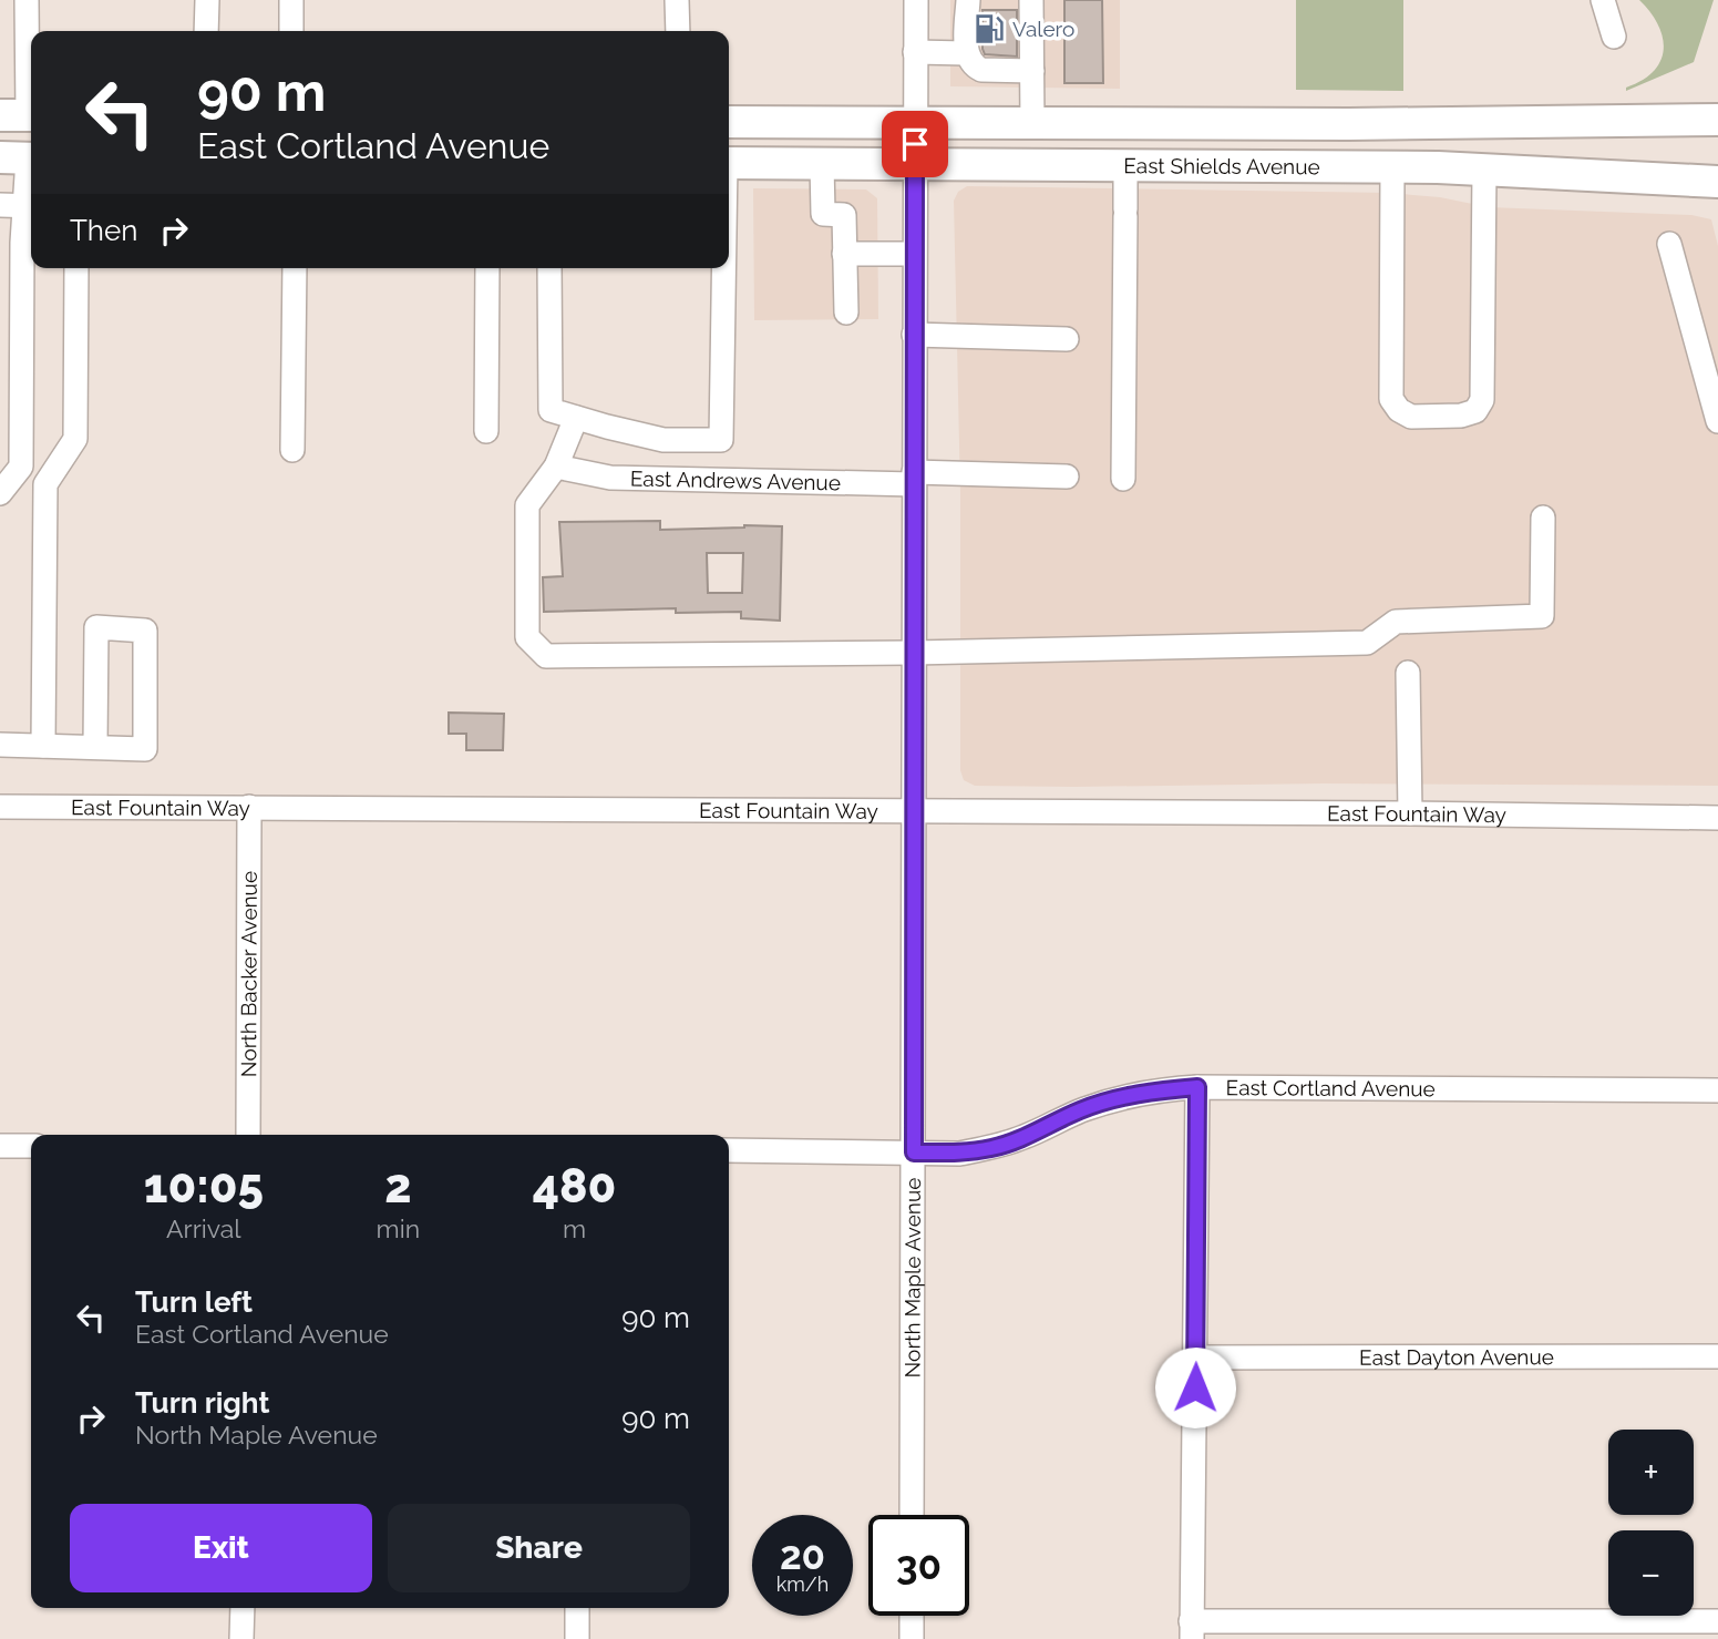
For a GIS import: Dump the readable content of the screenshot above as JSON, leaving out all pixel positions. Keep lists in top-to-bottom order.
{
  "streets": {
    "main road": ["East Shields Avenue"],
    "street": [
      "East Andrews Avenue",
      "East Fountain Way",
      "North Backer Avenue",
      "East Cortland Avenue",
      "North Maple Avenue",
      "East Dayton Avenue"
    ]
  },
  "crossings": [
    ["East Shields Avenue", "North Maple Avenue"],
    ["East Andrews Avenue", "North Maple Avenue"],
    ["East Fountain Way", "North Backer Avenue"],
    ["East Fountain Way", "North Maple Avenue"],
    ["East Cortland Avenue", "North Maple Avenue"]
  ],
  "places": {
    "fuel station": ["Valero"]
  },
  "page": {
    "turn": ["90 m", "East Cortland Avenue"],
    "then": "Then",
    "eta": [
      "10:05",
      "Arrival",
      "2",
      "min",
      "480",
      "m"
    ],
    "list": [
      {
        "name": "Turn left",
        "note": "East Cortland Avenue",
        "value": "90 m"
      },
      {
        "name": "Turn right",
        "note": "North Maple Avenue",
        "value": "90 m"
      }
    ],
    "map_buttons": ["+", "−"],
    "buttons": ["Exit", "Share"],
    "speed": "20 km/h",
    "limit": "30"
  }
}
